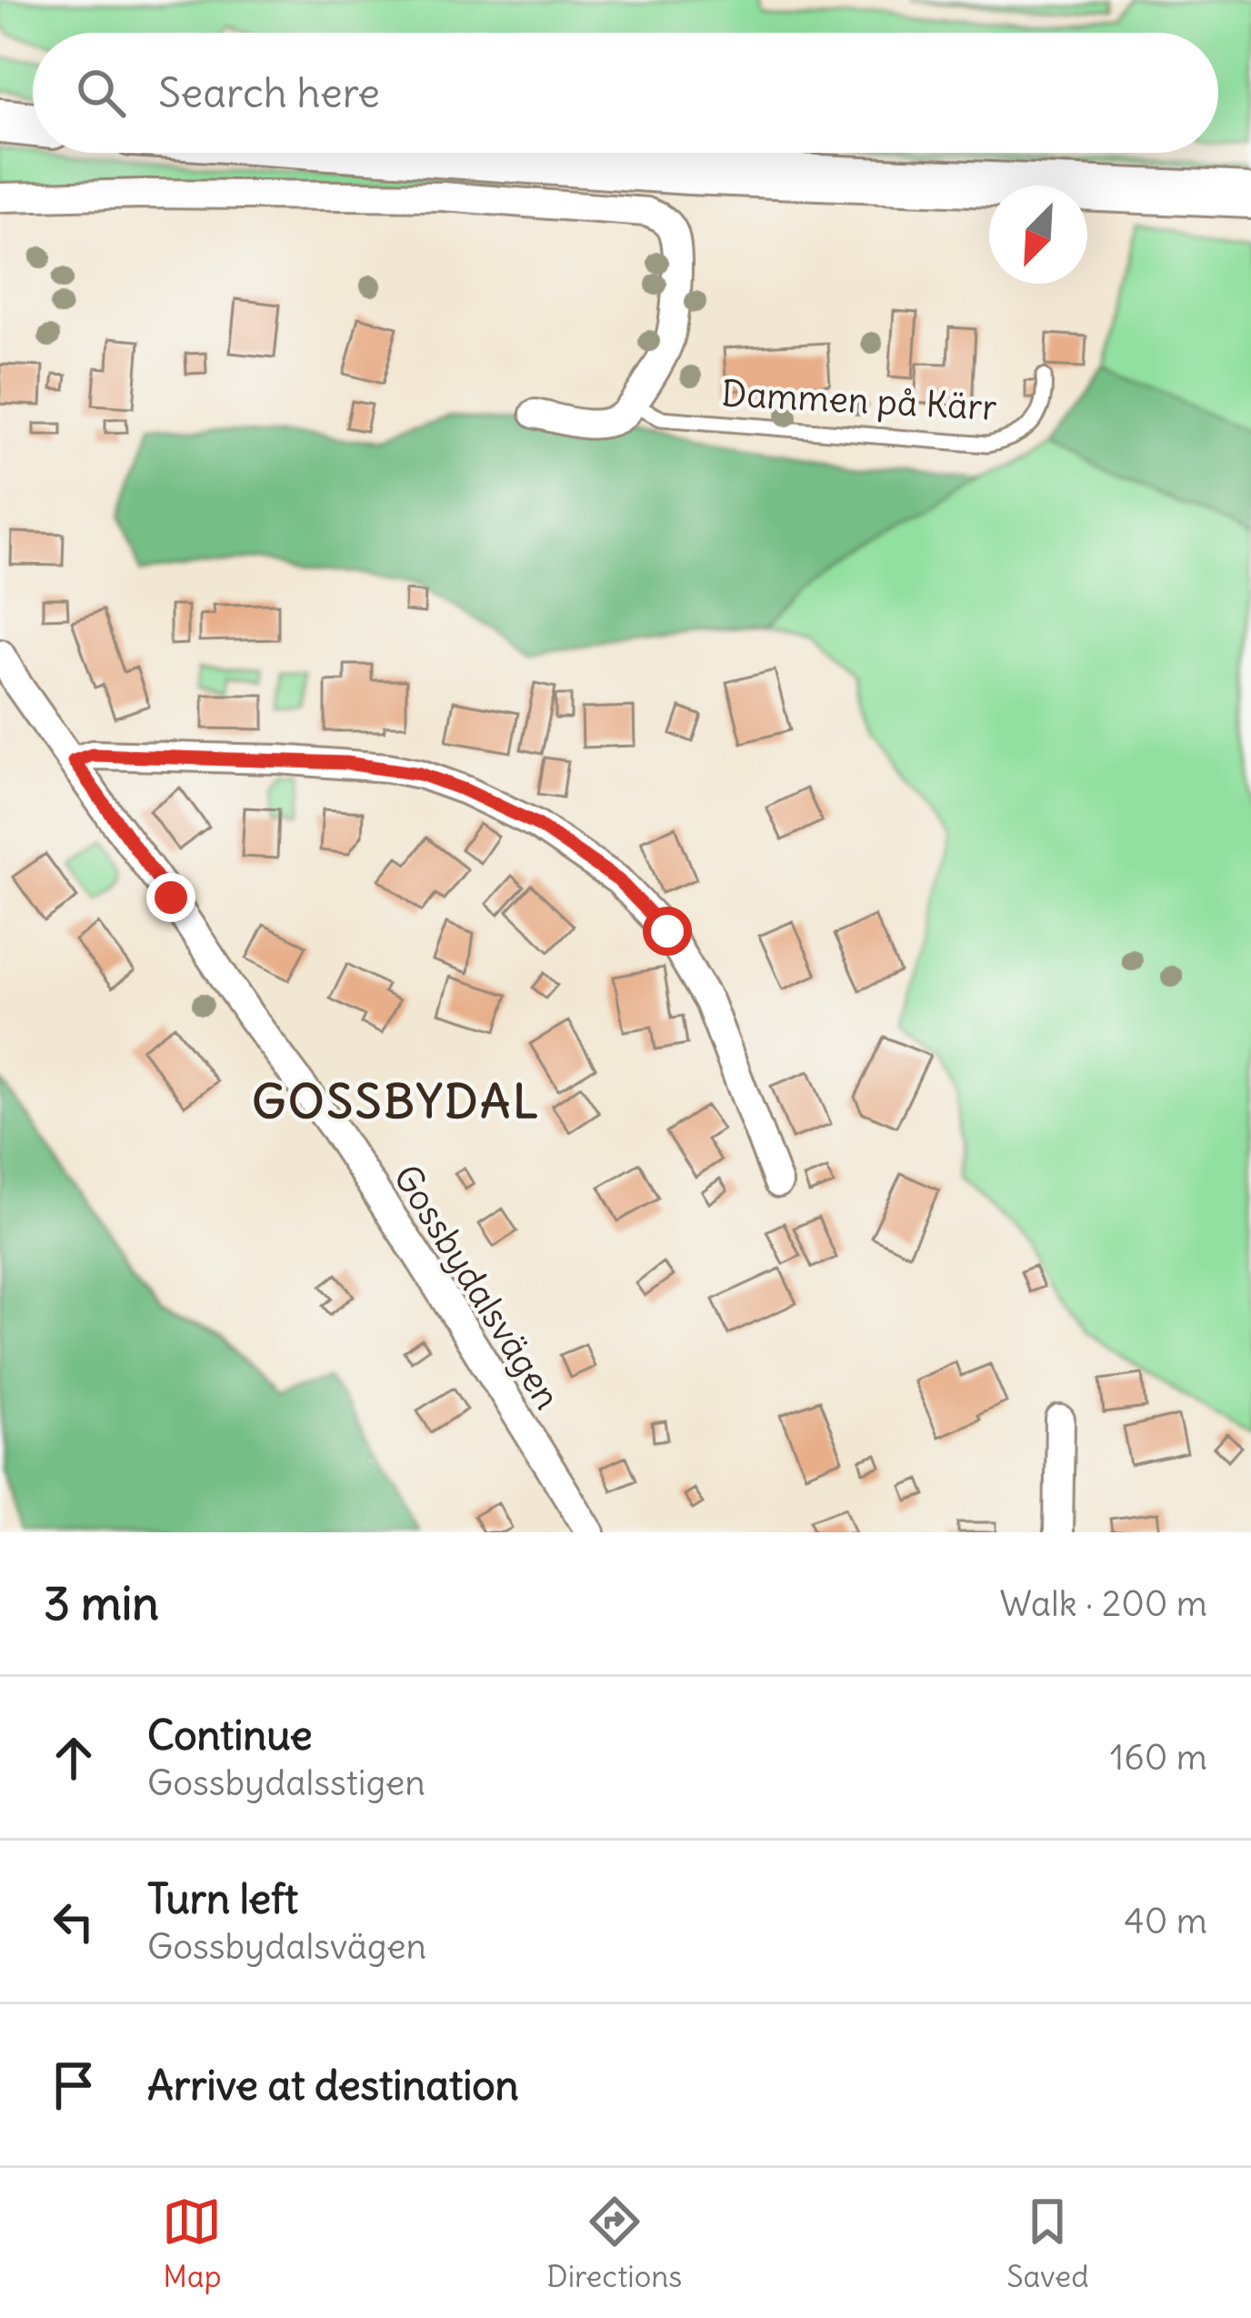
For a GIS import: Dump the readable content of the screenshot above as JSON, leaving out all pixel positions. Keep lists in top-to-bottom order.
{
  "streets": {
    "street": ["Gossbydalsvägen"],
    "lane": ["Dammen på Kärr"]
  },
  "districts": ["GOSSBYDAL"],
  "north": "bottom left",
  "page": {
    "search": "Search here",
    "heading": ["3 min", "Walk · 200 m"],
    "list": [
      ["Continue", "Gossbydalsstigen", "160 m"],
      ["Turn left", "Gossbydalsvägen", "40 m"],
      "Arrive at destination"
    ],
    "nav": ["Map", "Directions", "Saved"]
  }
}
